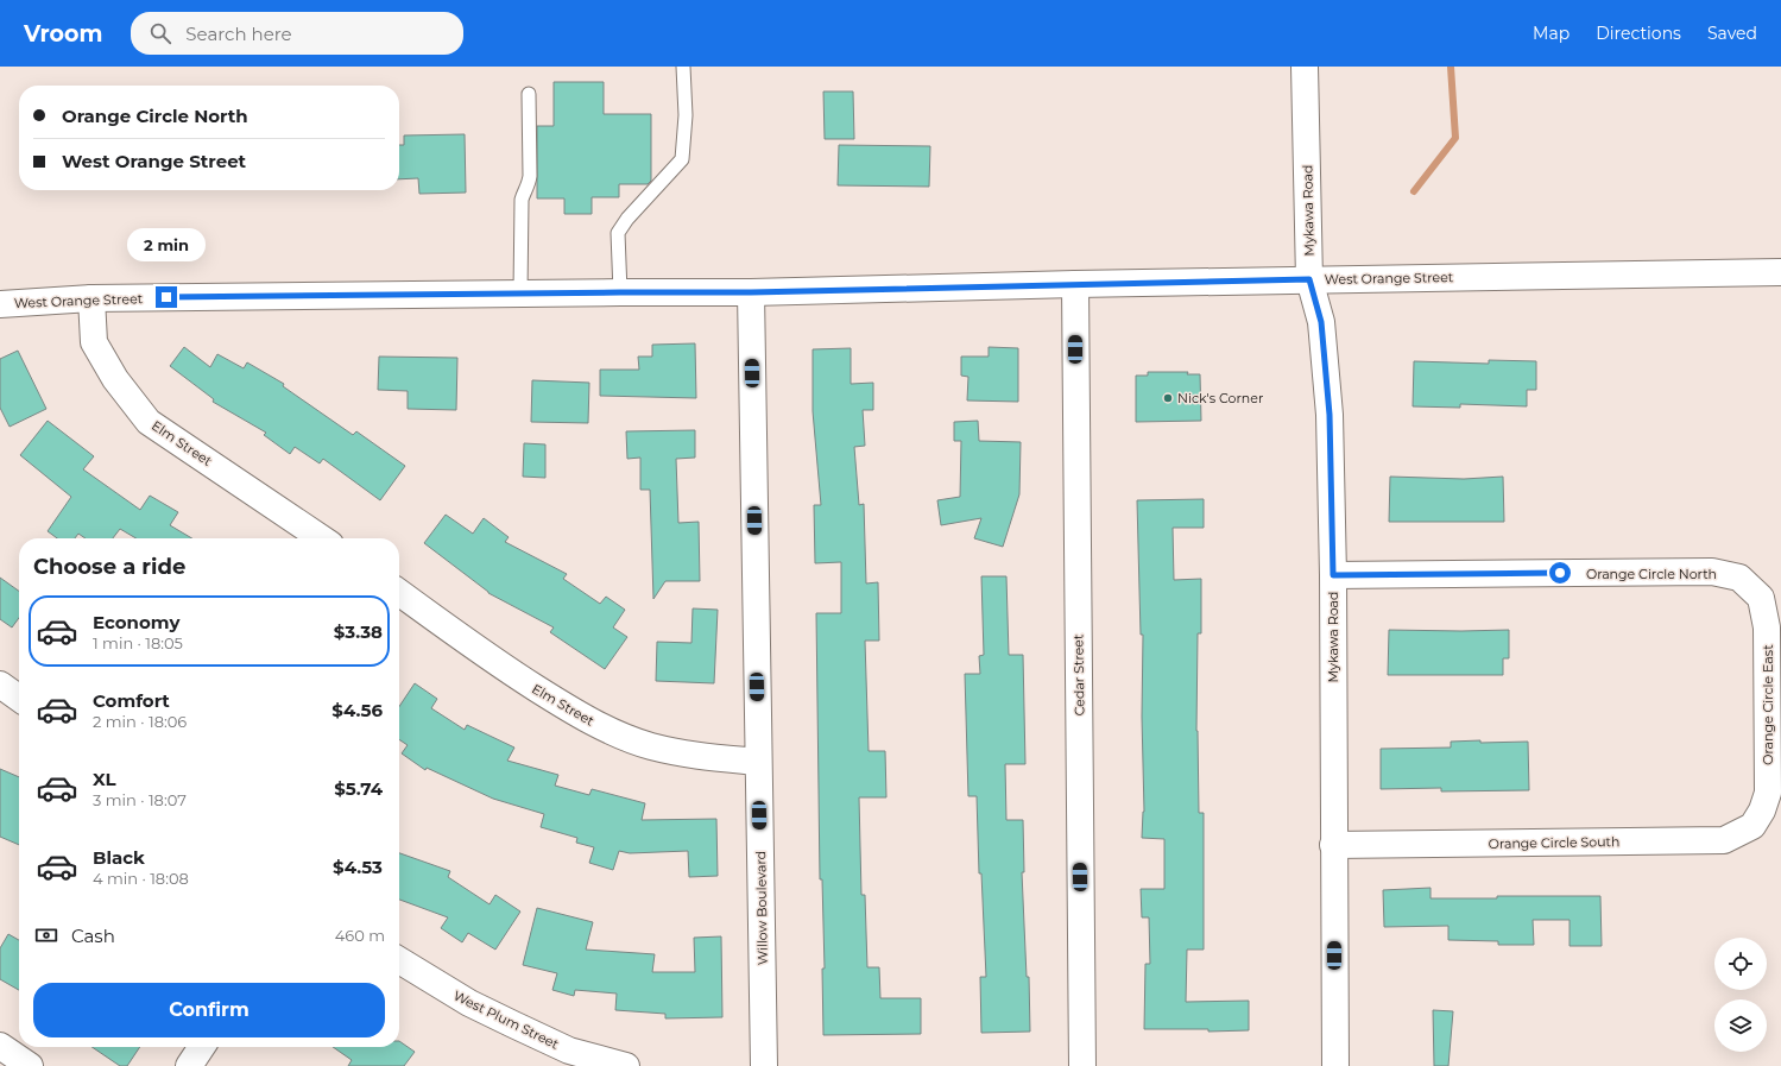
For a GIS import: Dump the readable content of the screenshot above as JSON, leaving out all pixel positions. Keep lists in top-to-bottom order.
{
  "streets": {
    "street": [
      "Mykawa Road",
      "West Orange Street",
      "Elm Street",
      "Orange Circle North",
      "Cedar Street",
      "Orange Circle East",
      "Orange Circle South",
      "Willow Boulevard",
      "West Plum Street"
    ]
  },
  "crossings": [
    ["Mykawa Road", "West Orange Street"],
    ["Mykawa Road", "Orange Circle North"],
    ["Mykawa Road", "Orange Circle South"],
    ["West Orange Street", "Elm Street"],
    ["West Orange Street", "Cedar Street"],
    ["West Orange Street", "Willow Boulevard"],
    ["Elm Street", "Willow Boulevard"],
    ["Orange Circle North", "Orange Circle East"],
    ["Orange Circle East", "Orange Circle South"]
  ],
  "places": ["Nick's Corner"],
  "page": {
    "header": "Vroom",
    "search": "Search here",
    "nav": ["Map", "Directions", "Saved"],
    "banner": ["Orange Circle North", "West Orange Street"],
    "bubble": "2 min",
    "heading": "Choose a ride",
    "list": [
      {
        "name": "Economy",
        "note": "1 min · 18:05",
        "value": "$3.38"
      },
      {
        "name": "Comfort",
        "note": "2 min · 18:06",
        "value": "$4.56"
      },
      {
        "name": "XL",
        "note": "3 min · 18:07",
        "value": "$5.74"
      },
      {
        "name": "Black",
        "note": "4 min · 18:08",
        "value": "$4.53"
      }
    ],
    "pay": ["Cash", "460 m"],
    "buttons": "Confirm"
  }
}
